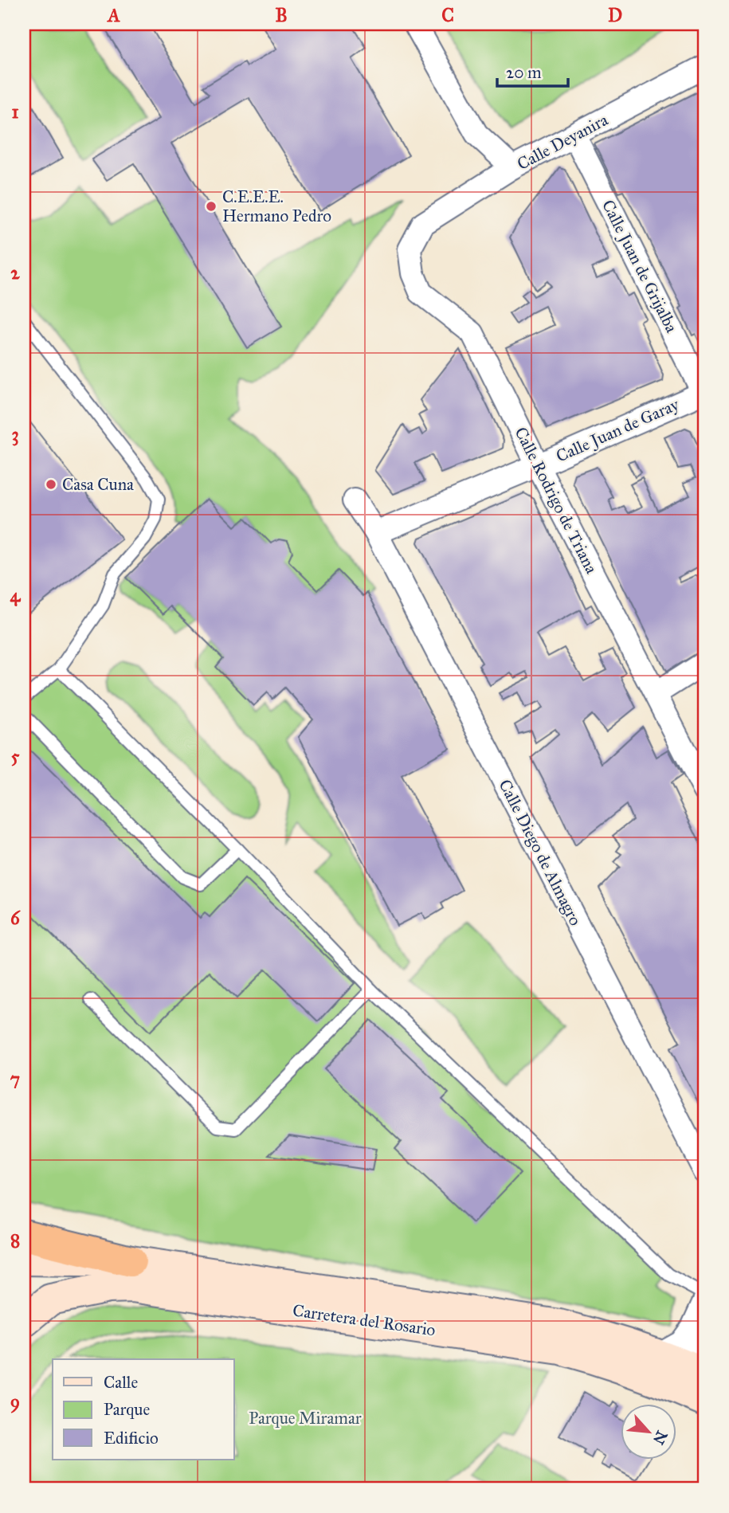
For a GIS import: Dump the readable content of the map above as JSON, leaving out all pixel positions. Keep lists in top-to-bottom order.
{
  "streets": {
    "main road": ["Carretera del Rosario"],
    "street": [
      "Calle Deyanira",
      "Calle Juan de Grijalba",
      "Calle Juan de Garay",
      "Calle Rodrigo de Triana",
      "Calle Diego de Almagro"
    ]
  },
  "crossings": [
    ["Calle Deyanira", "Calle Juan de Grijalba"],
    ["Calle Deyanira", "Calle Rodrigo de Triana"],
    ["Calle Juan de Grijalba", "Calle Juan de Garay"],
    ["Calle Juan de Garay", "Calle Rodrigo de Triana"],
    ["Calle Juan de Garay", "Calle Diego de Almagro"]
  ],
  "parks": ["Parque Miramar"],
  "places": ["C.E.E.E. Hermano Pedro", "Casa Cuna"],
  "legend": ["Calle", "Parque", "Edificio"],
  "scale_bar": "20 m",
  "north": "bottom right",
  "grid": {
    "columns": [
      "A",
      "B",
      "C",
      "D"
    ],
    "rows": [
      "1",
      "2",
      "3",
      "4",
      "5",
      "6",
      "7",
      "8",
      "9"
    ]
  }
}
